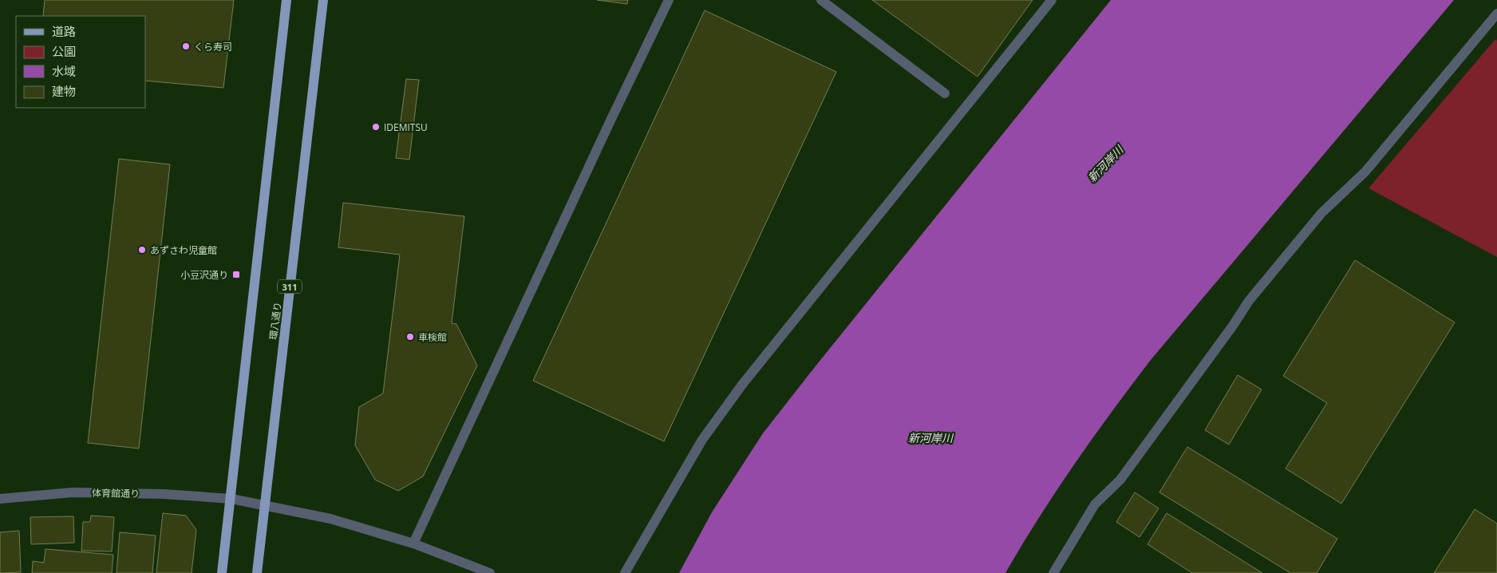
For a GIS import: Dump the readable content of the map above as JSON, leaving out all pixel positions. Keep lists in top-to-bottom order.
{
  "streets": {
    "main road": ["311", "環八通り"],
    "street": ["体育館通り"]
  },
  "crossings": [
    ["環八通り", "体育館通り"]
  ],
  "water": ["新河岸川"],
  "places": {
    "other": [
      "くら寿司",
      "IDEMITSU",
      "あずさわ児童館",
      "車検館"
    ],
    "transit": ["小豆沢通り"]
  },
  "legend": [
    "道路",
    "公園",
    "水域",
    "建物"
  ]
}
